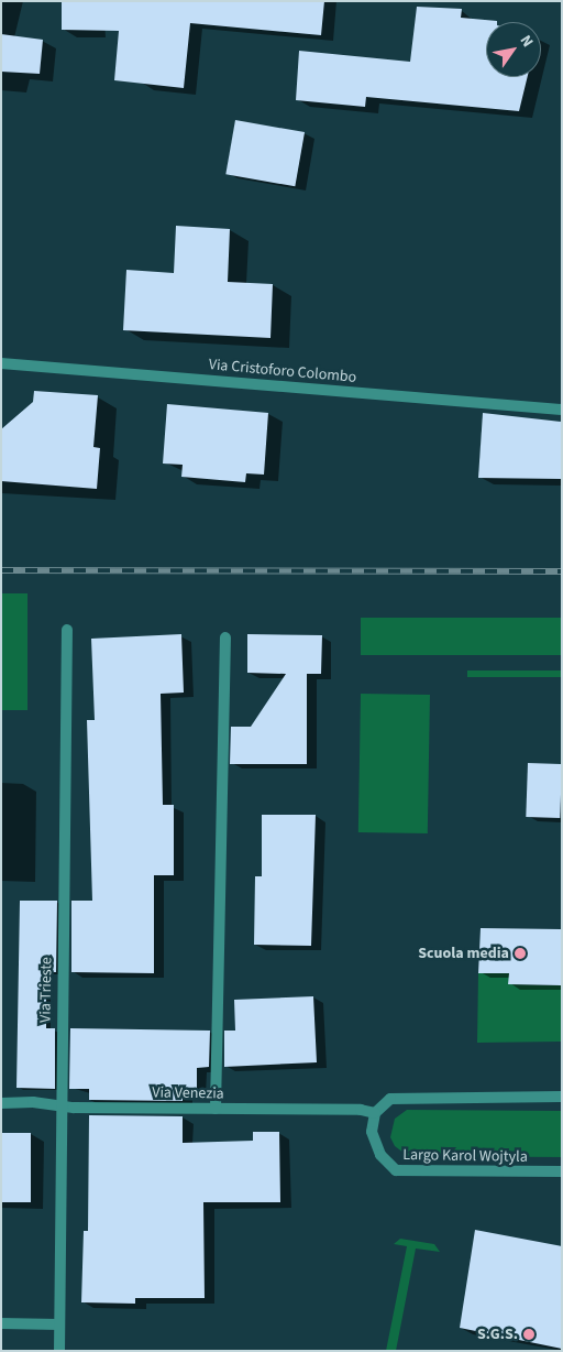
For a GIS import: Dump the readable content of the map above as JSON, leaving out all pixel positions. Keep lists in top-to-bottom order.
{
  "streets": {
    "street": [
      "Via Cristoforo Colombo",
      "Via Trieste",
      "Via Venezia",
      "Largo Karol Wojtyla"
    ]
  },
  "crossings": [
    ["Via Trieste", "Via Venezia"],
    ["Via Venezia", "Largo Karol Wojtyla"]
  ],
  "places": ["Scuola media", "S.G.S."],
  "north": "top right"
}
